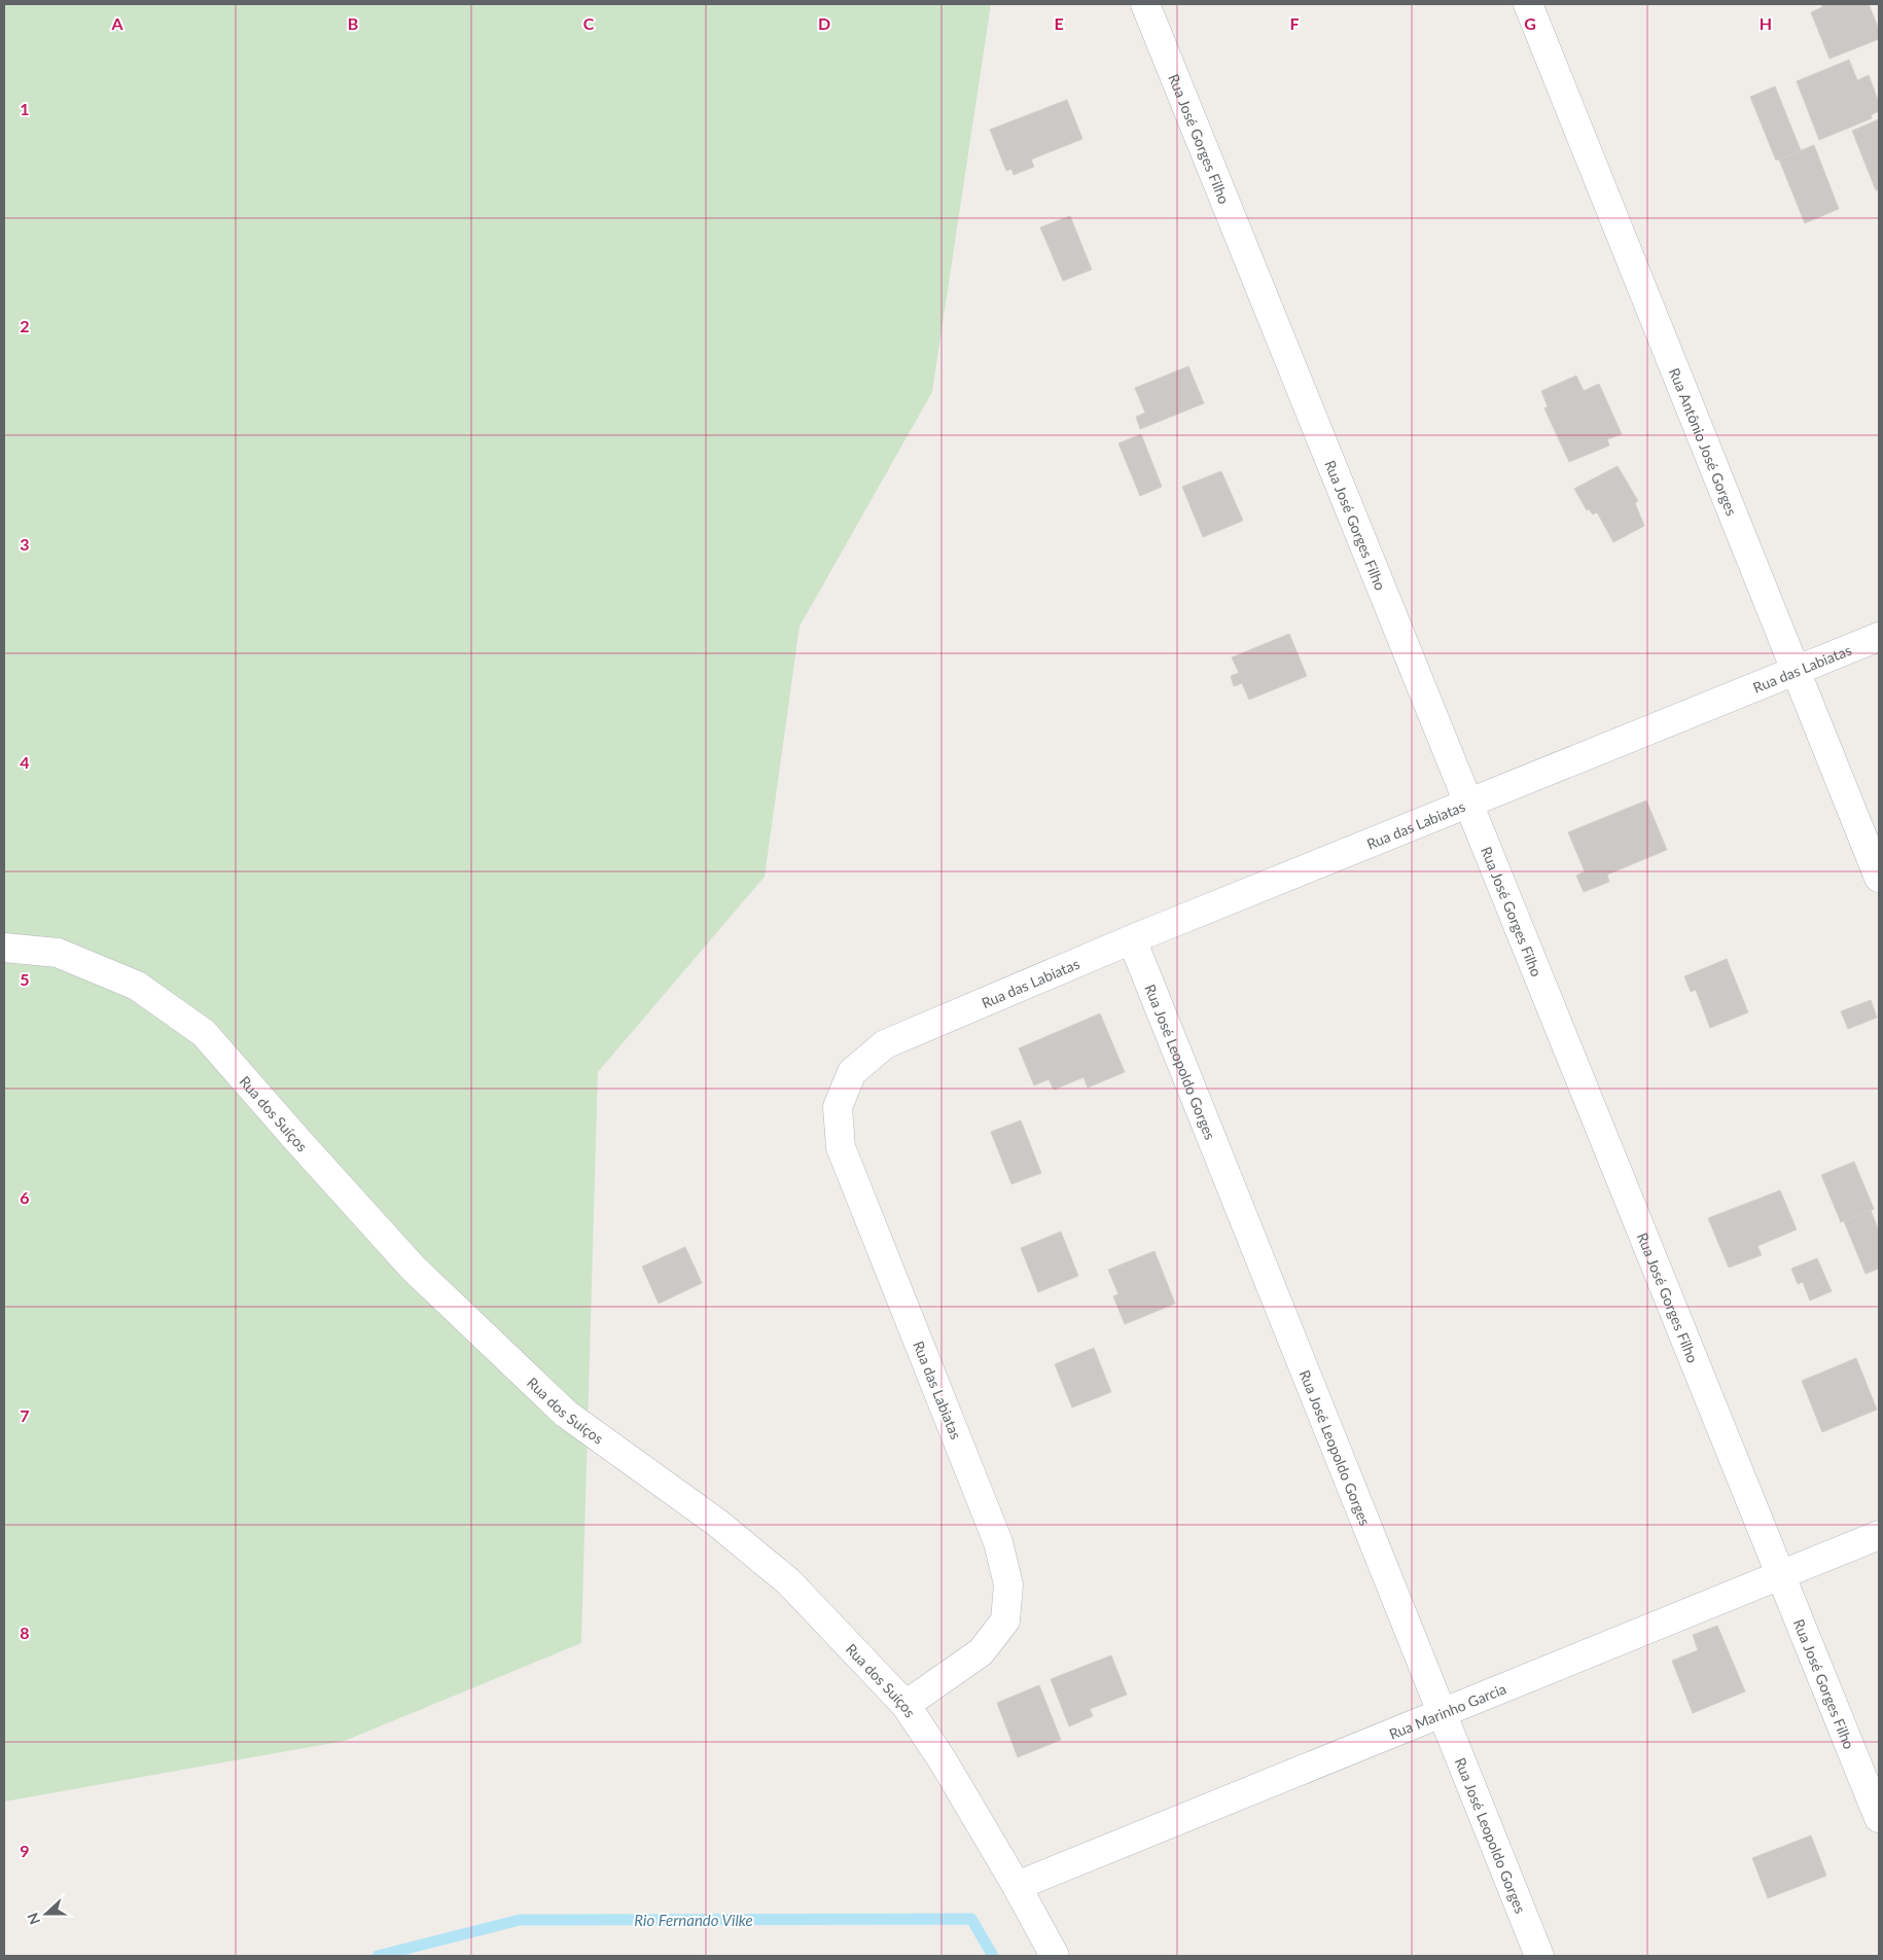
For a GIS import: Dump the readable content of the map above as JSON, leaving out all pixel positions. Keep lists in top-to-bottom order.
{
  "streets": {
    "street": [
      "Rua José Gorges Filho",
      "Rua Antônio José Gorges",
      "Rua das Labiatas",
      "Rua José Leopoldo Gorges",
      "Rua dos Suíços",
      "Rua Marinho Garcia"
    ]
  },
  "crossings": [
    ["Rua José Gorges Filho", "Rua das Labiatas"],
    ["Rua José Gorges Filho", "Rua Marinho Garcia"],
    ["Rua Antônio José Gorges", "Rua das Labiatas"],
    ["Rua das Labiatas", "Rua José Leopoldo Gorges"],
    ["Rua das Labiatas", "Rua dos Suíços"],
    ["Rua José Leopoldo Gorges", "Rua Marinho Garcia"],
    ["Rua dos Suíços", "Rua Marinho Garcia"]
  ],
  "water": ["Rio Fernando Vilke"],
  "north": "left",
  "grid": {
    "columns": [
      "A",
      "B",
      "C",
      "D",
      "E",
      "F",
      "G",
      "H"
    ],
    "rows": [
      "1",
      "2",
      "3",
      "4",
      "5",
      "6",
      "7",
      "8",
      "9"
    ]
  }
}
